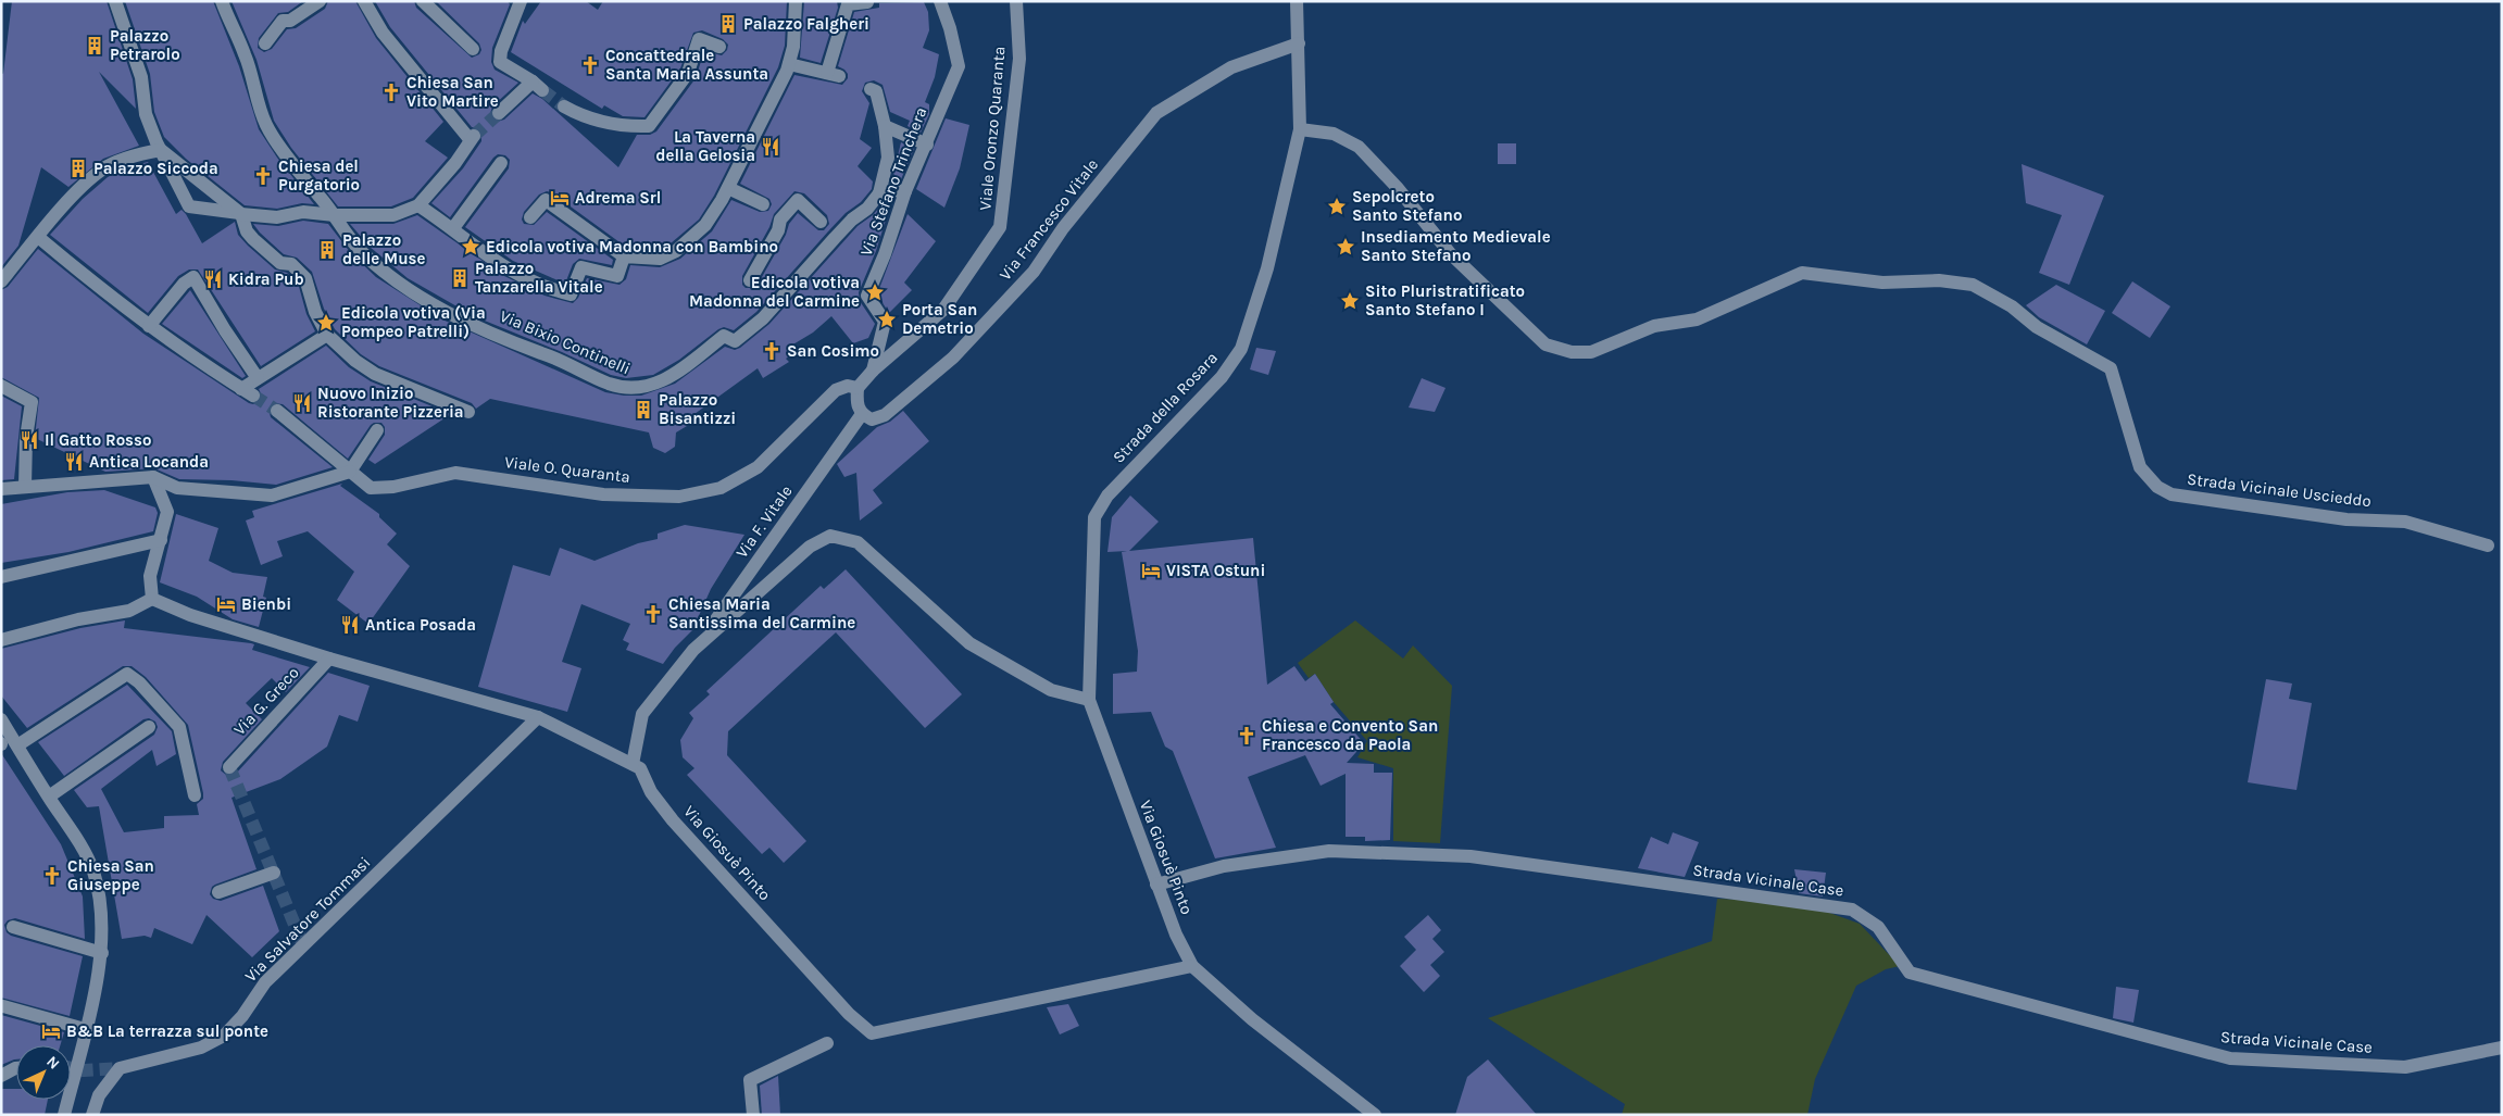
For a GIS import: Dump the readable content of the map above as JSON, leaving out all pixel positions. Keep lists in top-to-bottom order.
{
  "streets": {
    "street": [
      "Viale Oronzo Quaranta",
      "Via Stefano Trinchera",
      "Via Francesco Vitale",
      "Via Bixio Continelli",
      "Strada della Rosara",
      "Viale O. Quaranta",
      "Strada Vicinale Uscieddo",
      "Via F. Vitale",
      "Via G. Greco",
      "Via Giosuè Pinto",
      "Strada Vicinale Case",
      "Via Salvatore Tommasi"
    ]
  },
  "crossings": [
    ["Viale Oronzo Quaranta", "Via Stefano Trinchera"],
    ["Via Francesco Vitale", "Strada della Rosara"],
    ["Via Francesco Vitale", "Via F. Vitale"],
    ["Strada della Rosara", "Strada Vicinale Uscieddo"],
    ["Strada della Rosara", "Via Giosuè Pinto"],
    ["Via G. Greco", "Via Giosuè Pinto"],
    ["Via Giosuè Pinto", "Strada Vicinale Case"],
    ["Via Giosuè Pinto", "Via Salvatore Tommasi"]
  ],
  "places": {
    "building": [
      "Palazzo Falgheri",
      "Palazzo Petrarolo",
      "Palazzo Siccoda",
      "Palazzo delle Muse",
      "Palazzo Tanzarella Vitale",
      "Palazzo Bisantizzi"
    ],
    "church": [
      "Concattedrale Santa Maria Assunta",
      "Chiesa San Vito Martire",
      "Chiesa del Purgatorio",
      "San Cosimo",
      "Chiesa Maria Santissima del Carmine",
      "Chiesa e Convento San Francesco da Paola",
      "Chiesa San Giuseppe"
    ],
    "restaurant": [
      "La Taverna della Gelosia",
      "Kidra Pub",
      "Nuovo Inizio Ristorante Pizzeria",
      "Il Gatto Rosso",
      "Antica Locanda",
      "Antica Posada"
    ],
    "hotel": [
      "Adrema Srl",
      "VISTA Ostuni",
      "Bienbi",
      "B&B La terrazza sul ponte"
    ],
    "place": [
      "Sepolcreto Santo Stefano",
      "Edicola votiva Madonna con Bambino",
      "Insediamento Medievale Santo Stefano",
      "Edicola votiva Madonna del Carmine",
      "Sito Pluristratificato Santo Stefano I",
      "Porta San Demetrio",
      "Edicola votiva (Via Pompeo Patrelli)"
    ]
  },
  "north": "top right"
}
